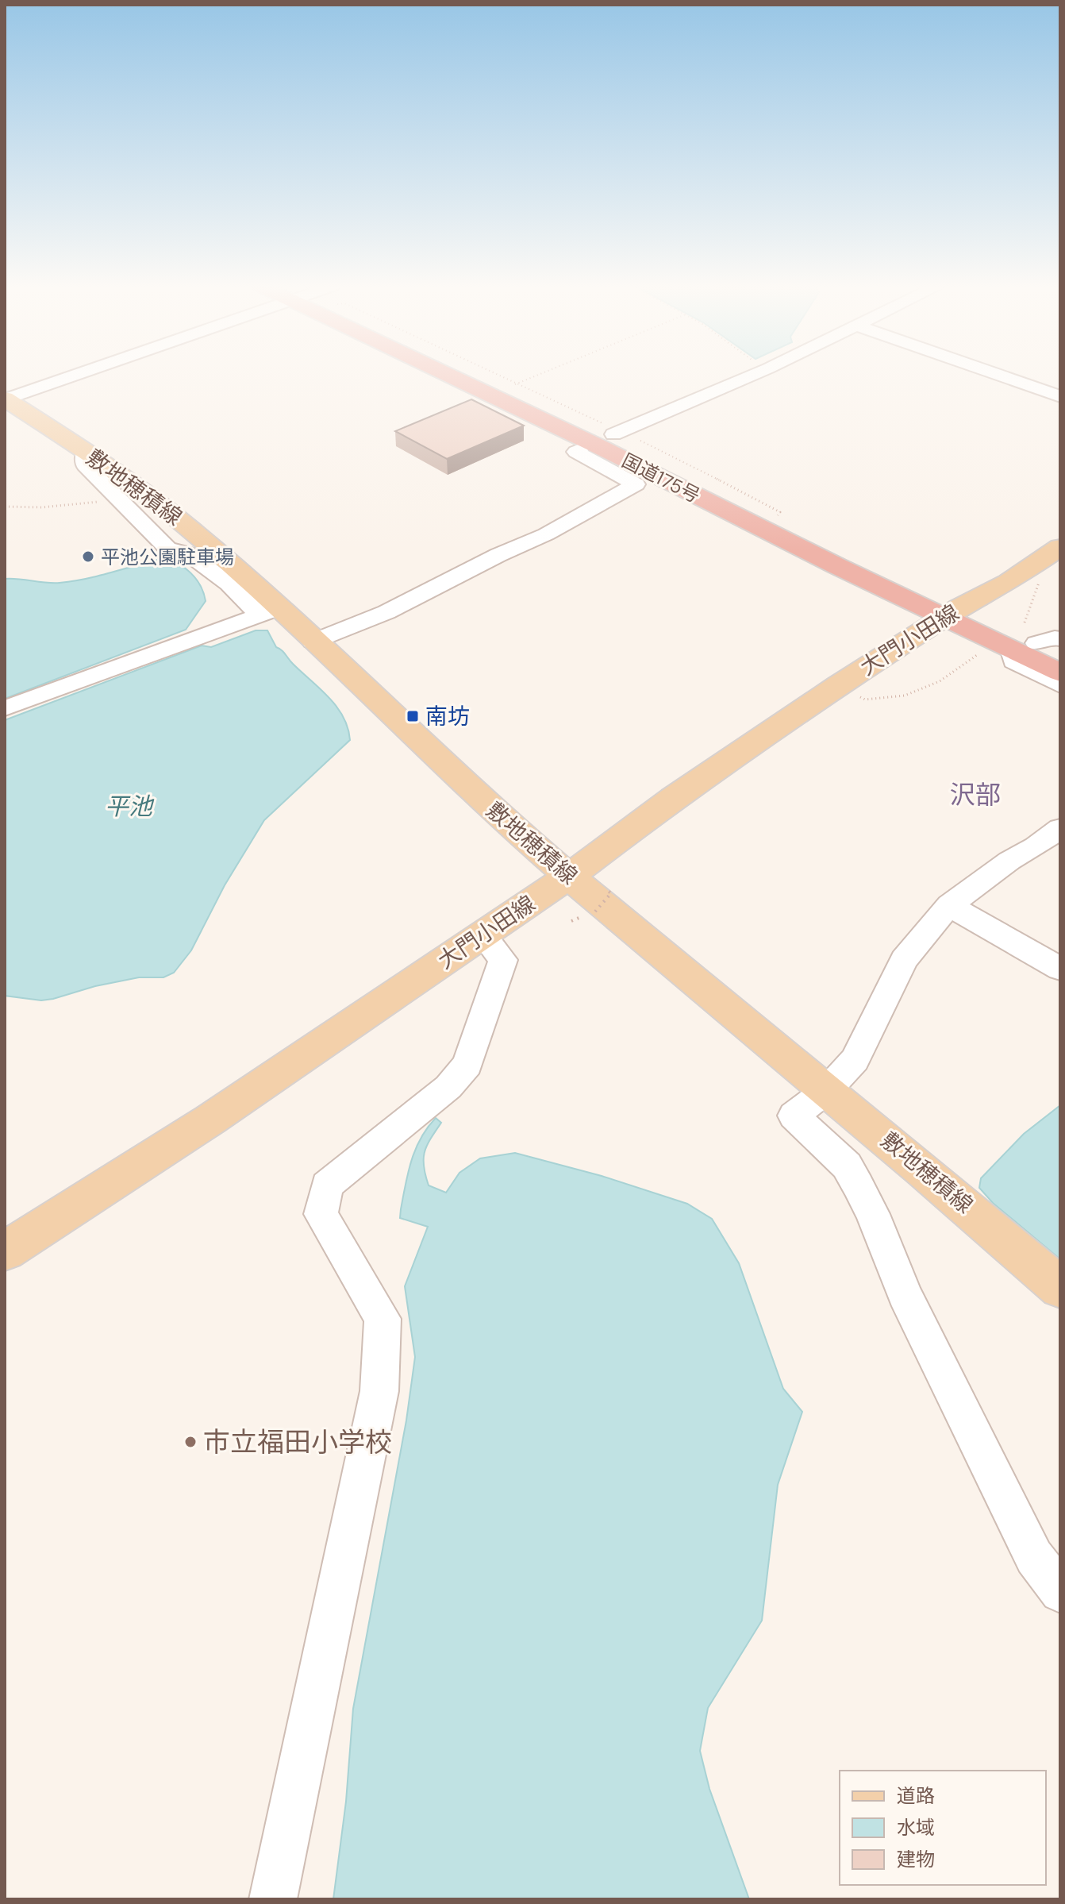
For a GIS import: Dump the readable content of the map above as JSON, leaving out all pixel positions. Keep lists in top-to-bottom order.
{
  "streets": {
    "highway": ["国道175号"],
    "main road": ["敷地穂積線", "大門小田線"]
  },
  "crossings": [
    ["国道175号", "大門小田線"],
    ["敷地穂積線", "大門小田線"]
  ],
  "districts": ["沢部"],
  "water": ["平池"],
  "places": {
    "other": ["平池公園駐車場", "市立福田小学校"],
    "transit": ["南坊"]
  },
  "legend": ["道路", "水域", "建物"]
}
